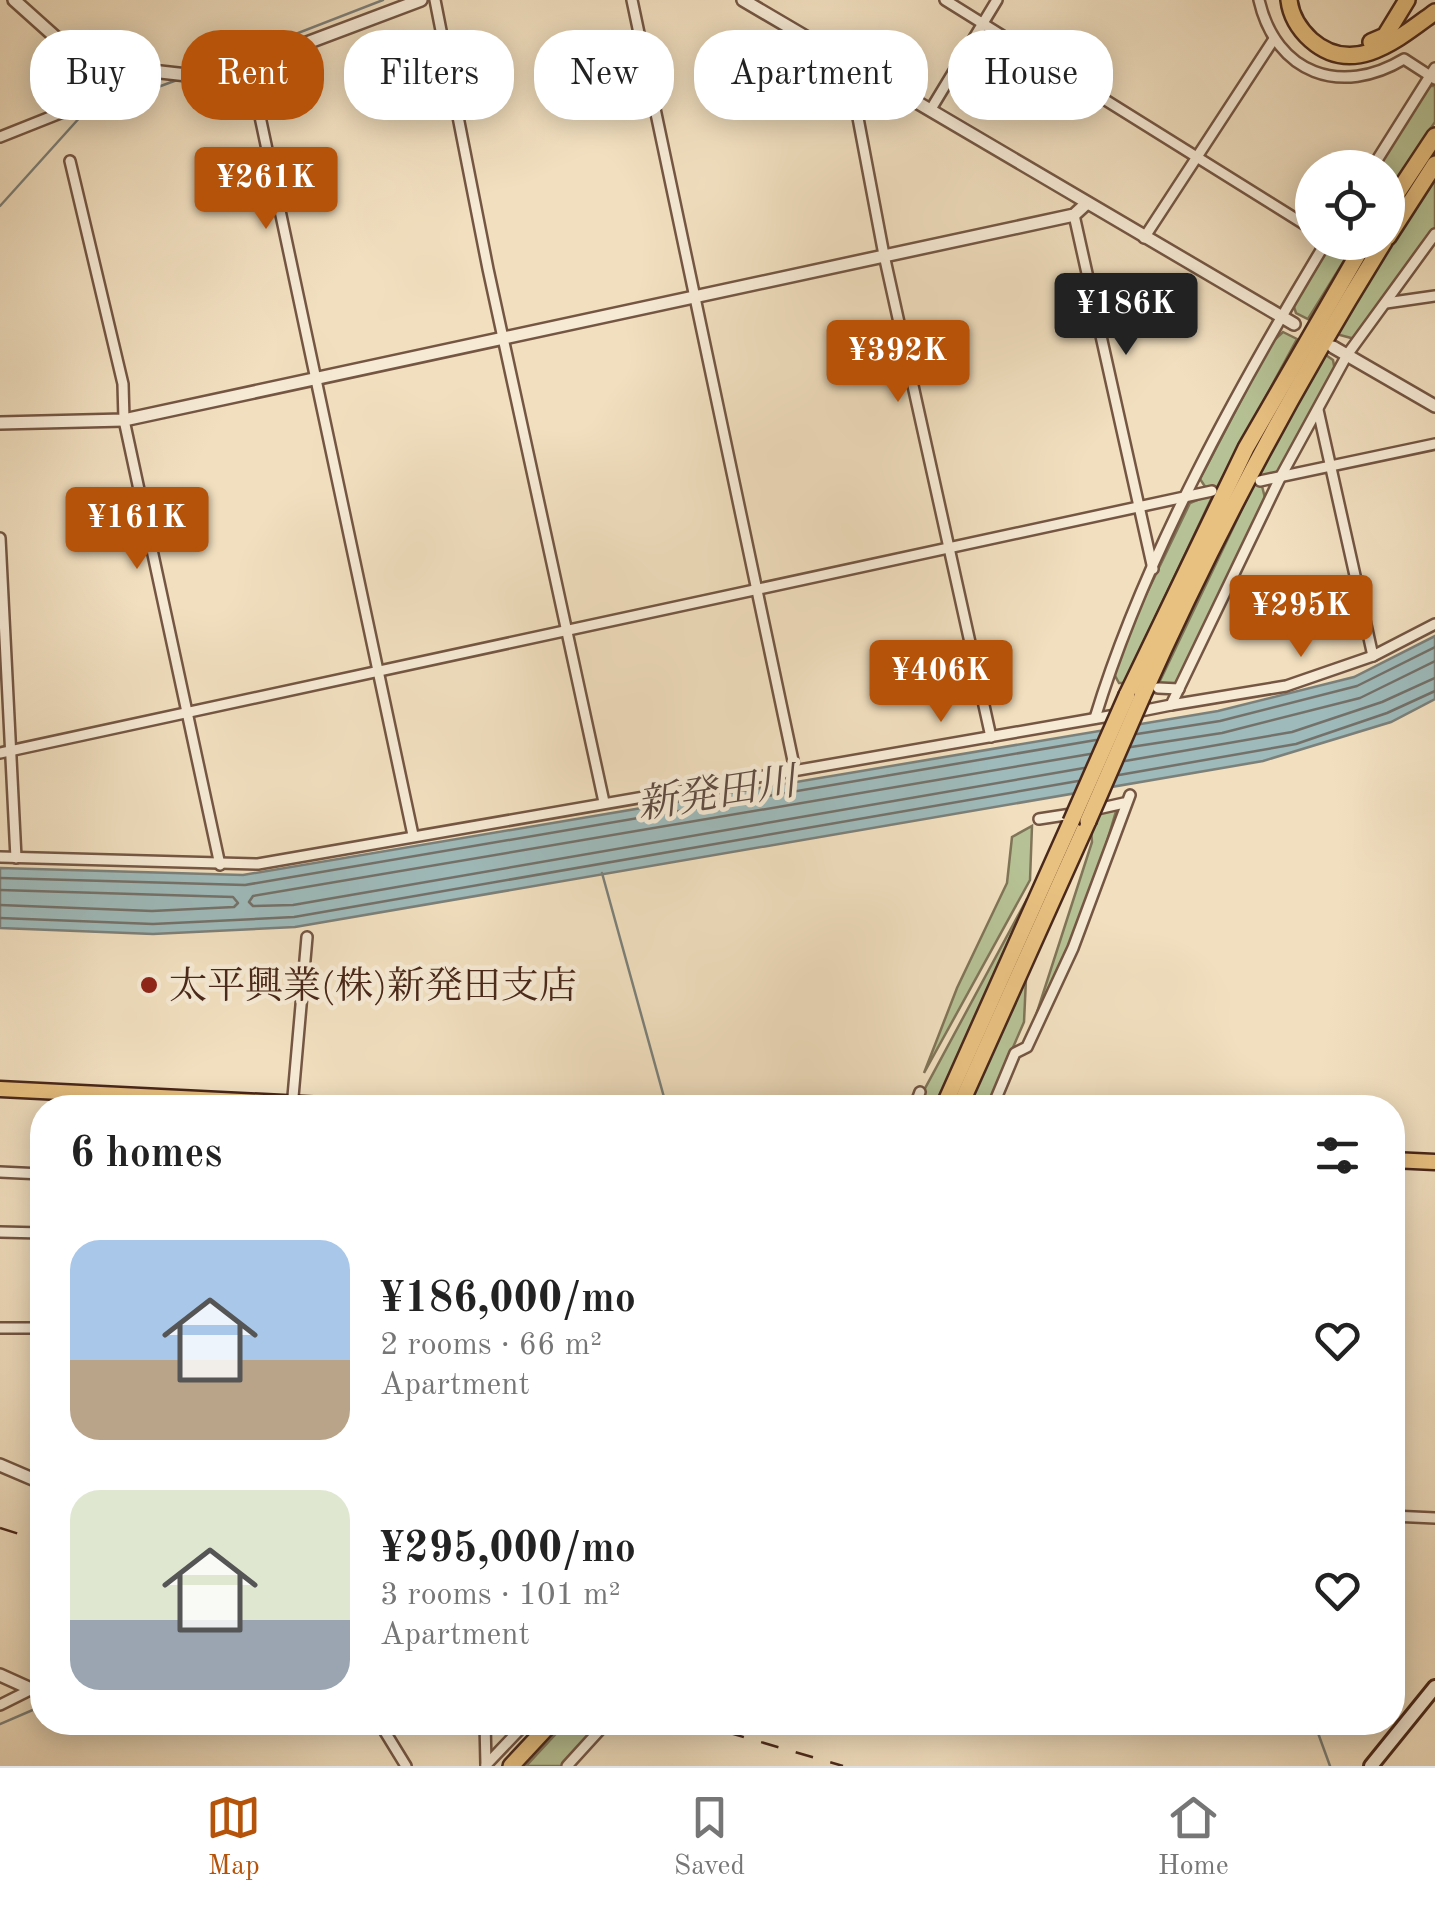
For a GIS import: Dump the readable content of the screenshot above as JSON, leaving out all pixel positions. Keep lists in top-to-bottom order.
{
  "water": ["新発田川"],
  "places": ["太平興業(株)新発田支店"],
  "page": {
    "chip": [
      "Buy",
      "Rent",
      "Filters",
      "New",
      "Apartment",
      "House"
    ],
    "price": [
      "¥261K",
      "¥186K",
      "¥392K",
      "¥161K",
      "¥295K",
      "¥406K"
    ],
    "heading": "6 homes",
    "list": [
      {
        "name": "¥186,000/mo",
        "note": "2 rooms · 66 m² · Apartment"
      },
      {
        "name": "¥295,000/mo",
        "note": "3 rooms · 101 m² · Apartment"
      }
    ],
    "tabs": ["Map", "Saved", "Home"]
  }
}
